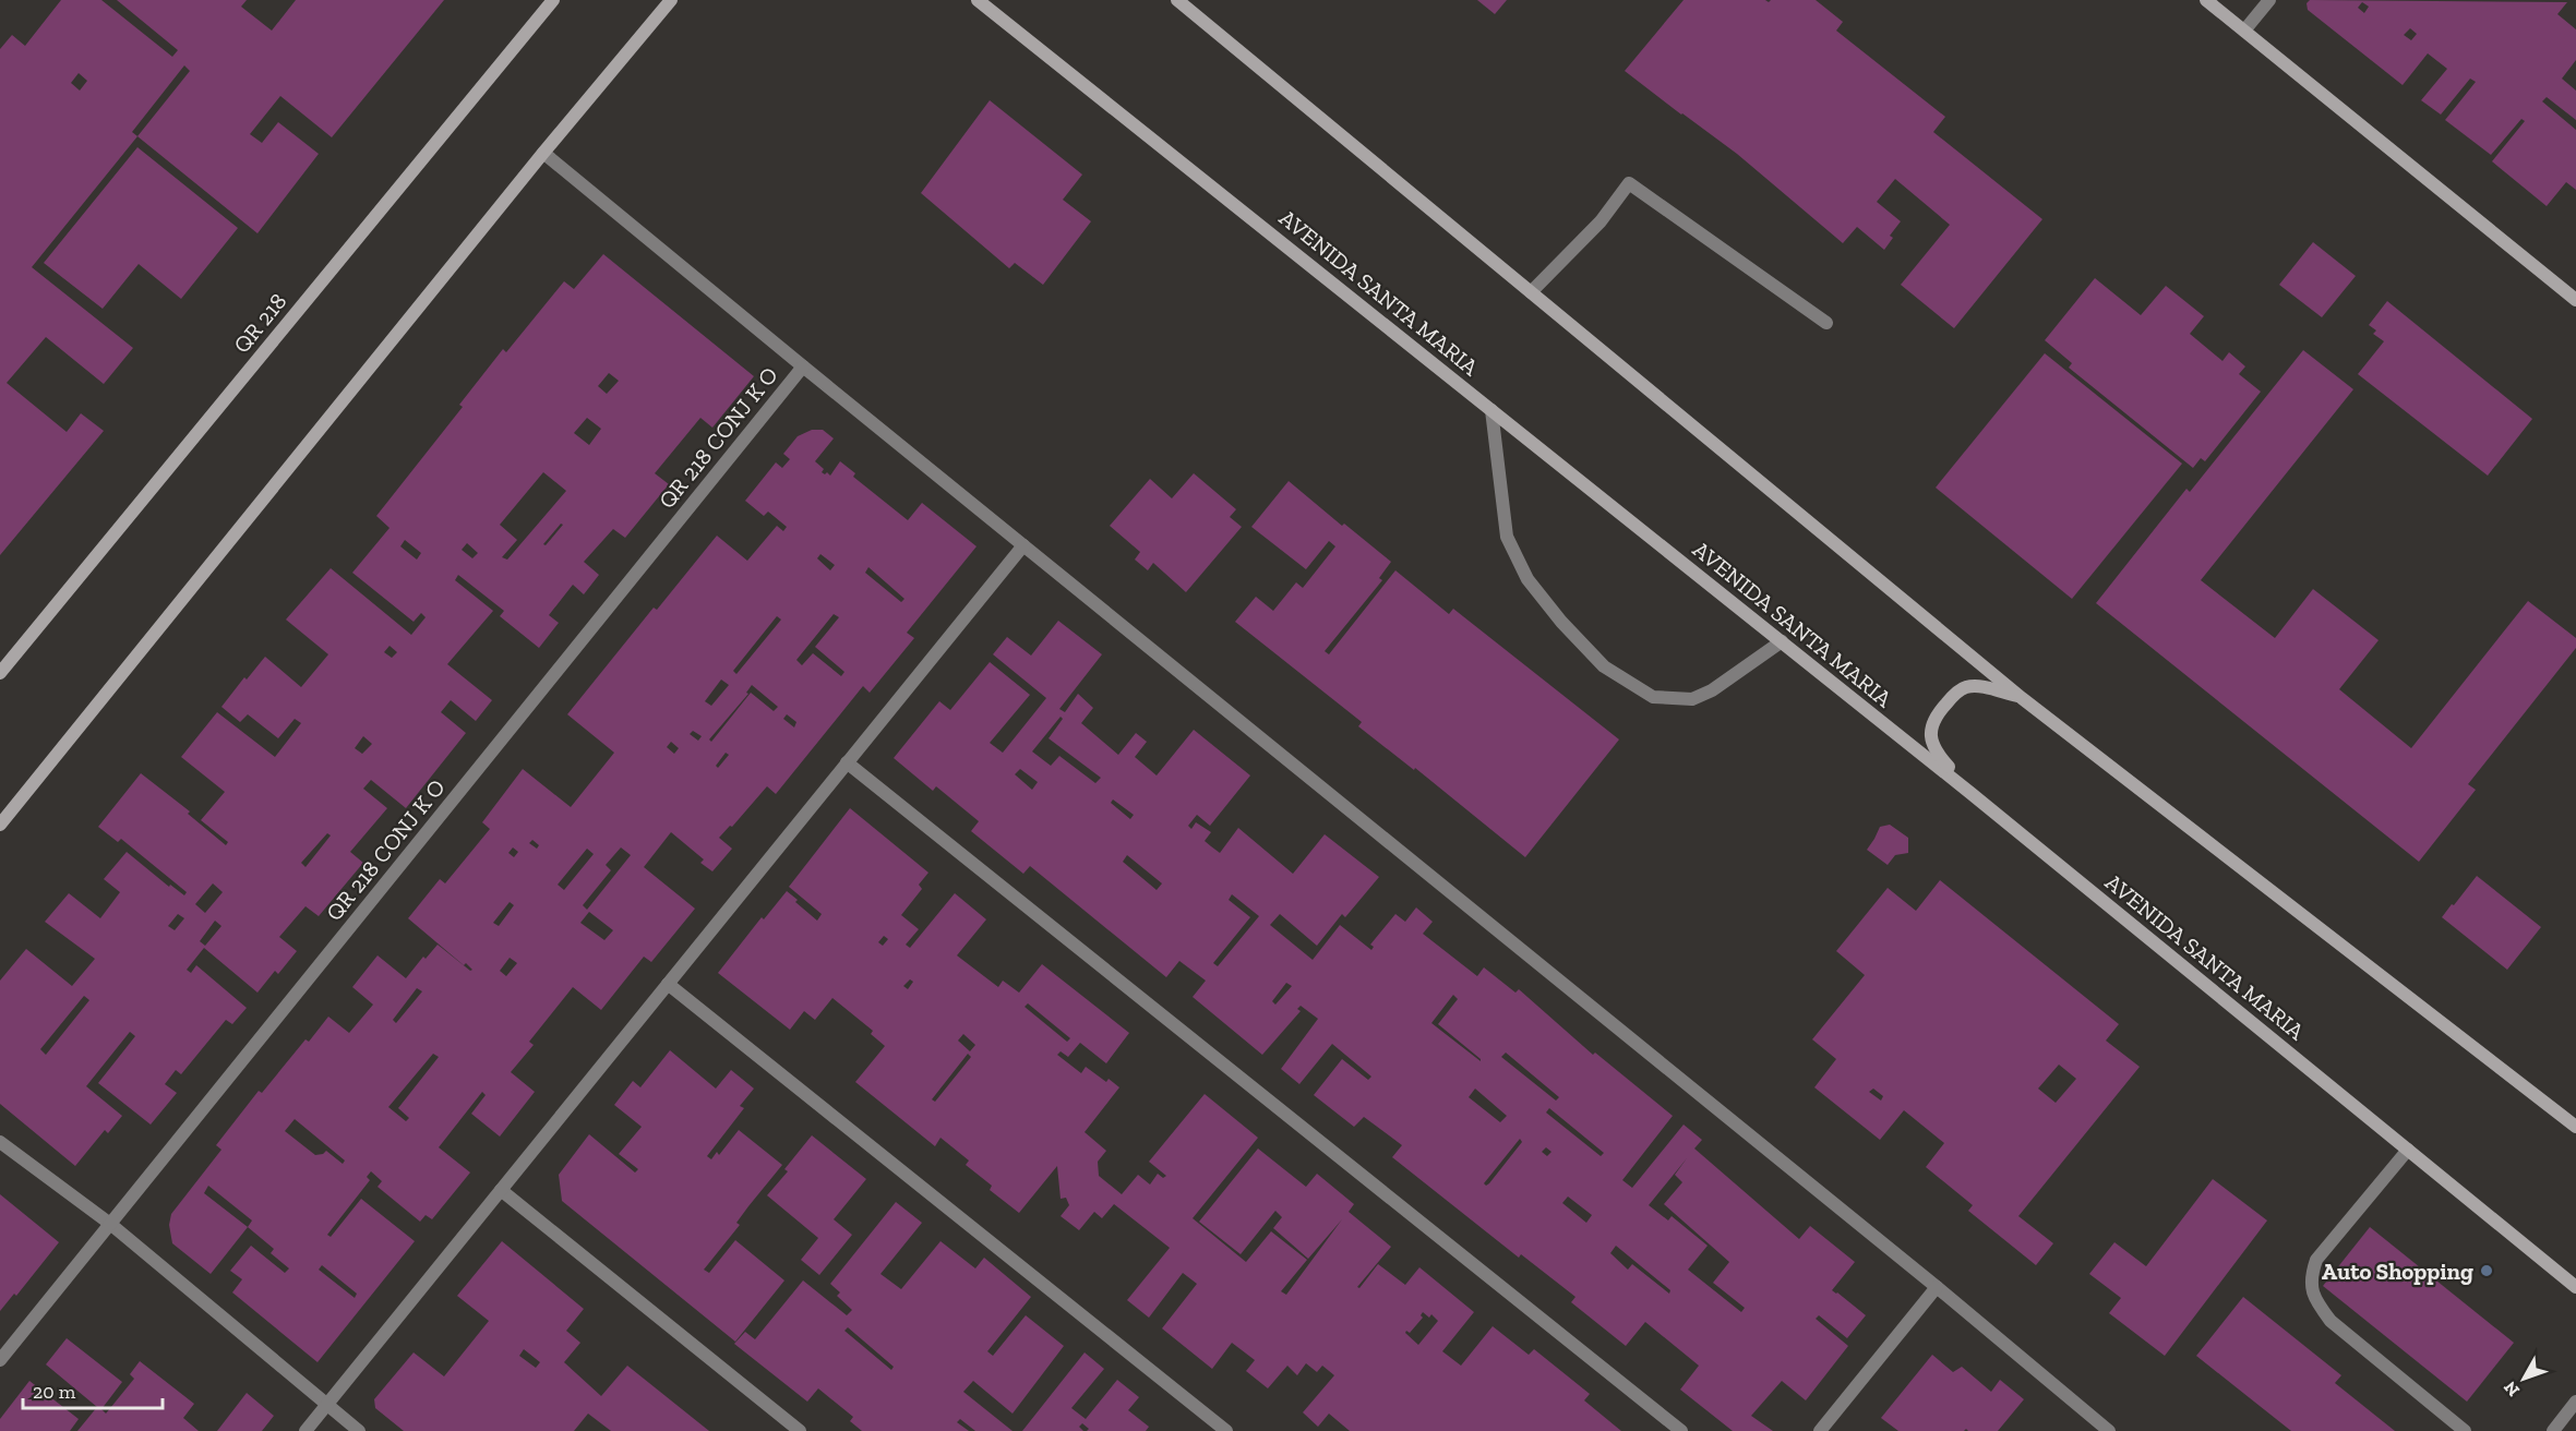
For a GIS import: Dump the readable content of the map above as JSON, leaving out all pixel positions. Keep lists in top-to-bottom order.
{
  "streets": {
    "main road": ["AVENIDA SANTA MARIA", "QR 218"],
    "street": ["QR 218 CONJ K O"]
  },
  "places": ["Auto Shopping"],
  "scale_bar": "20 m",
  "north": "bottom left"
}
